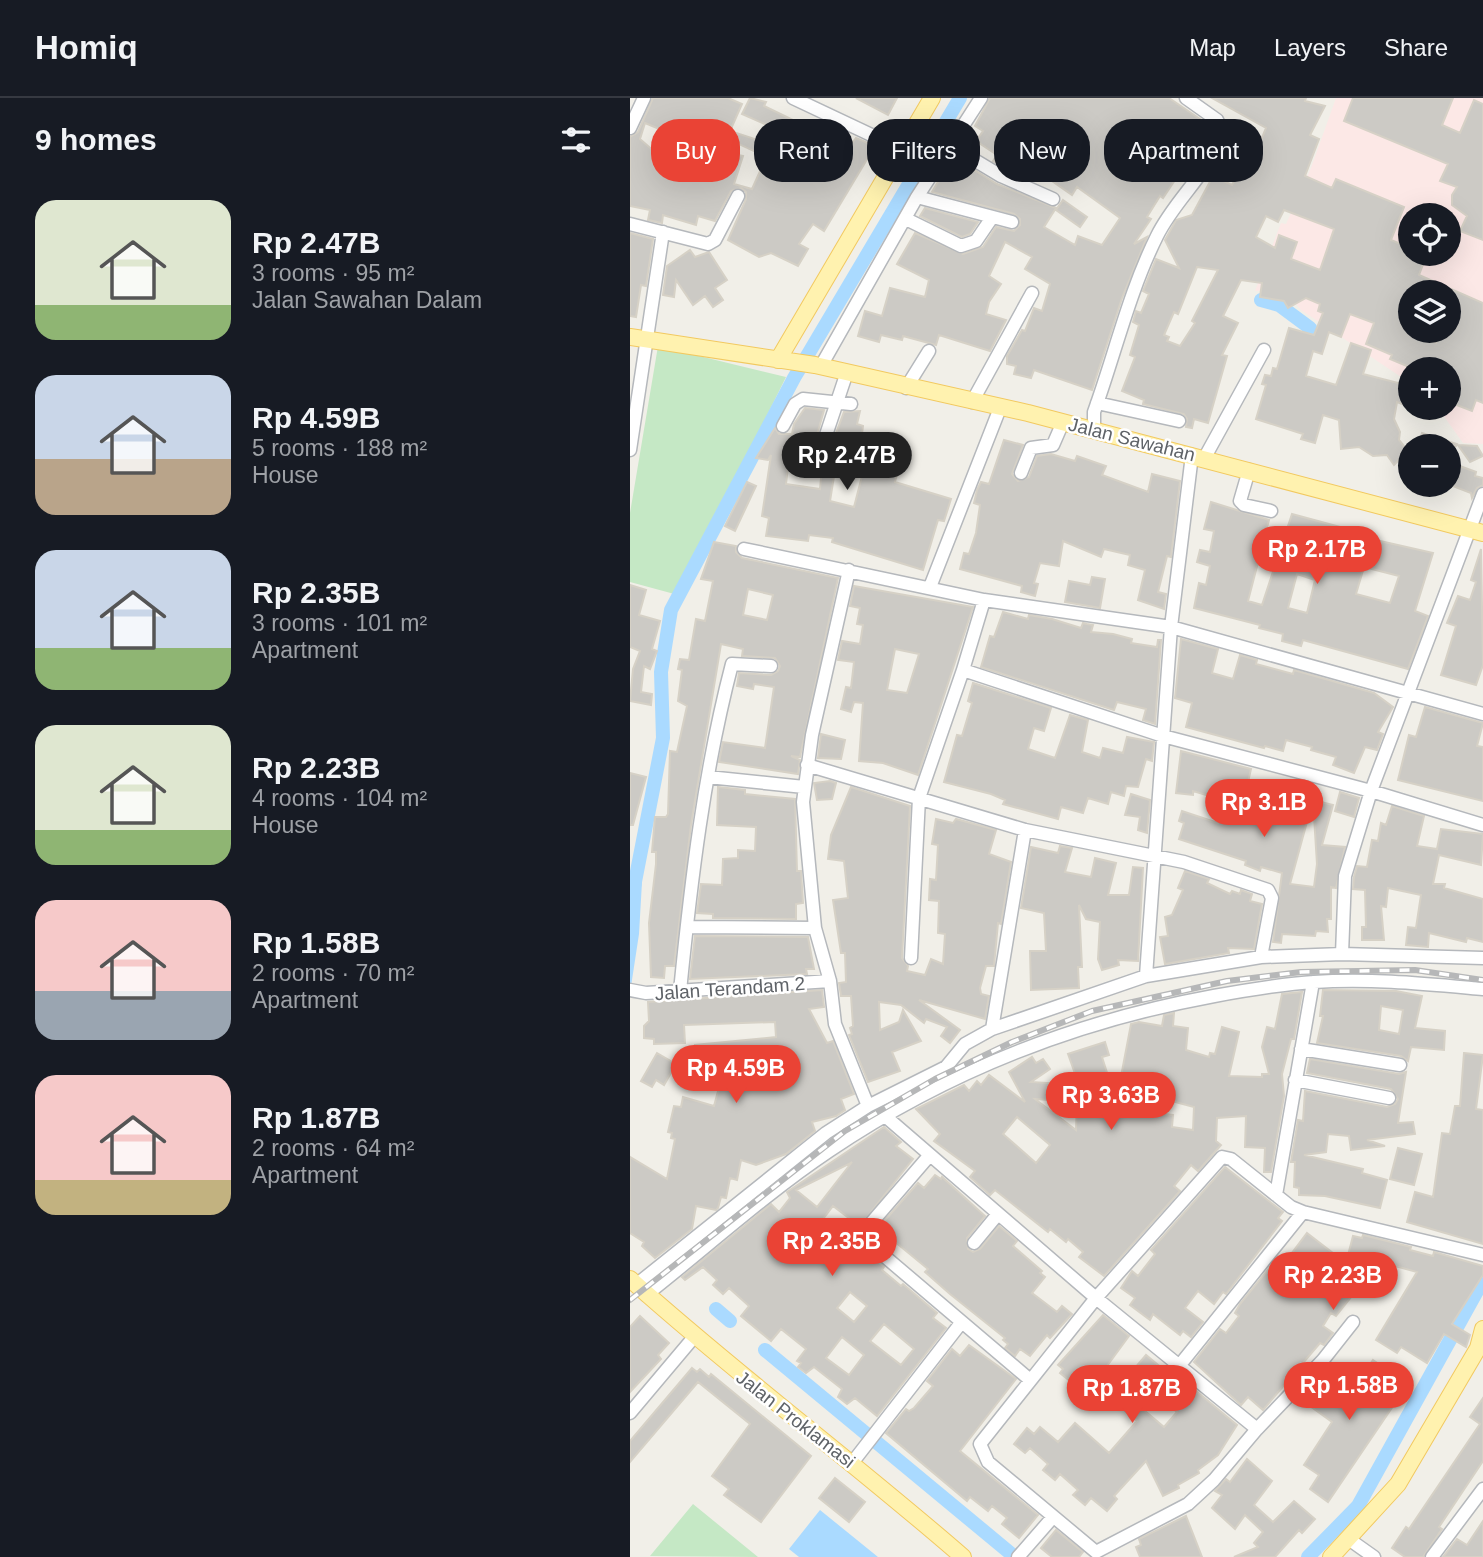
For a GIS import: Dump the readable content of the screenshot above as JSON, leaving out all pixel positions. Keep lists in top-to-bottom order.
{
  "streets": {
    "main road": ["Jalan Sawahan", "Jalan Proklamasi"],
    "street": ["Jalan Terandam 2"]
  },
  "page": {
    "header": "Homiq",
    "nav": ["Map", "Layers", "Share"],
    "heading": "9 homes",
    "chip": [
      "Buy",
      "Rent",
      "Filters",
      "New",
      "Apartment"
    ],
    "list": [
      {
        "name": "Rp 2.47B",
        "note": "3 rooms · 95 m² · Jalan Sawahan Dalam"
      },
      {
        "name": "Rp 4.59B",
        "note": "5 rooms · 188 m² · House"
      },
      {
        "name": "Rp 2.35B",
        "note": "3 rooms · 101 m² · Apartment"
      },
      {
        "name": "Rp 2.23B",
        "note": "4 rooms · 104 m² · House"
      },
      {
        "name": "Rp 1.58B",
        "note": "2 rooms · 70 m² · Apartment"
      },
      {
        "name": "Rp 1.87B",
        "note": "2 rooms · 64 m² · Apartment"
      }
    ],
    "map_buttons": ["+", "−"],
    "price": [
      "Rp 2.47B",
      "Rp 2.17B",
      "Rp 3.1B",
      "Rp 4.59B",
      "Rp 3.63B",
      "Rp 2.35B",
      "Rp 2.23B",
      "Rp 1.58B",
      "Rp 1.87B"
    ]
  }
}
